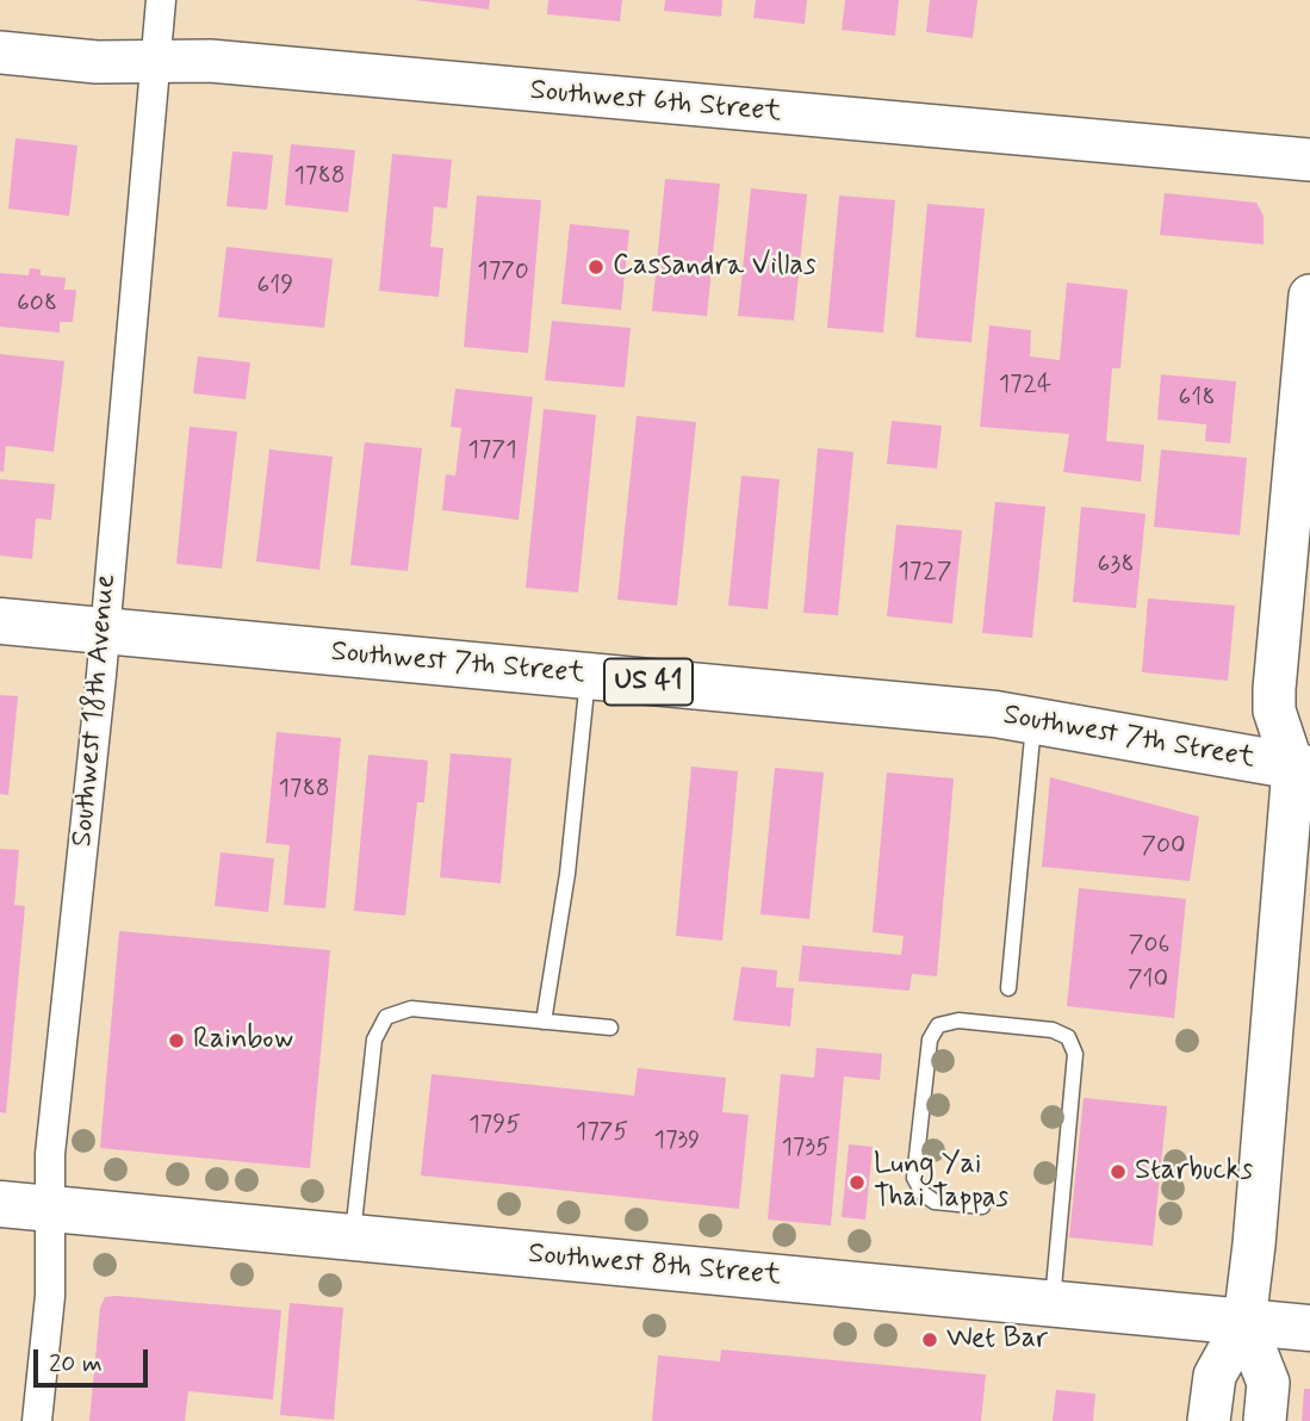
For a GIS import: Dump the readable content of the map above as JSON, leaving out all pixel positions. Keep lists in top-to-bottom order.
{
  "streets": {
    "main road": ["Southwest 7th Street", "US 41", "Southwest 8th Street"],
    "street": ["Southwest 6th Street", "Southwest 18th Avenue"]
  },
  "crossings": [
    ["Southwest 6th Street", "Southwest 18th Avenue"],
    ["Southwest 7th Street", "Southwest 18th Avenue"],
    ["Southwest 18th Avenue", "Southwest 8th Street"]
  ],
  "places": [
    "Cassandra Villas",
    "Rainbow",
    "Starbucks",
    "Lung Yai Thai Tappas",
    "Wet Bar"
  ],
  "house_numbers": [
    "1788",
    "1770",
    "619",
    "608",
    "1724",
    "618",
    "1771",
    "638",
    "1727",
    "1788",
    "700",
    "706",
    "710",
    "1795",
    "1775",
    "1739",
    "1735"
  ],
  "scale_bar": "20 m"
}
